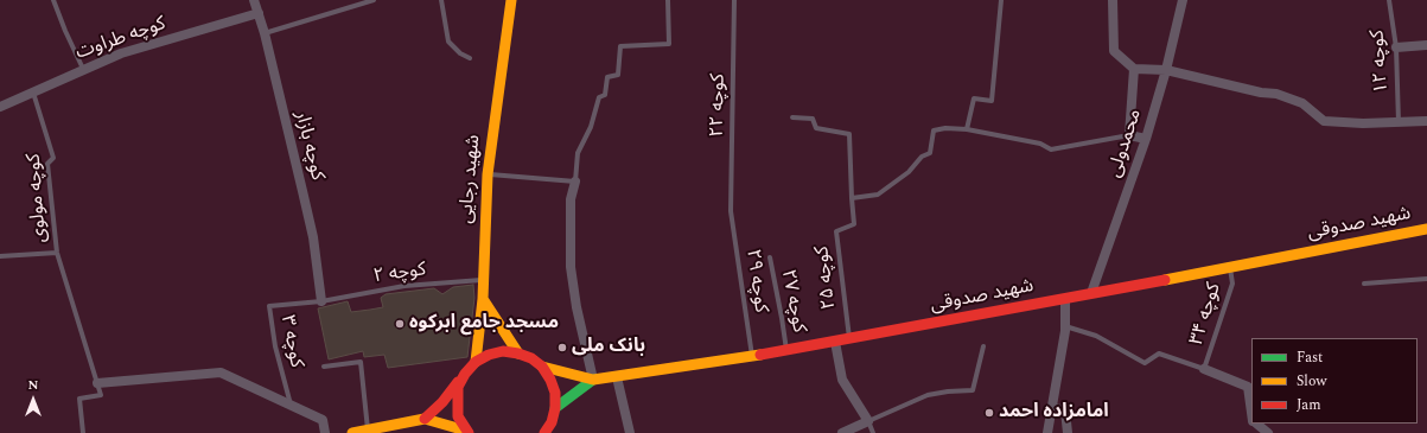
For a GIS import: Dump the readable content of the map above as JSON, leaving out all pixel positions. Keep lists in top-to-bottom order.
{
  "streets": {
    "main road": ["شهید رجایی", "شهید صدوقی"],
    "street": ["کوچه طراوت", "محمدولی", "کوچه بازار"],
    "lane": [
      "کوچه ۱۲",
      "کوچه ۲۲",
      "کوچه مولوی",
      "کوچه ۲",
      "کوچه ۲۵",
      "کوچه ۲۹",
      "کوچه ۲۷",
      "کوچه ۳۴",
      "کوچه ۳"
    ]
  },
  "crossings": [
    ["کوچه طراوت", "کوچه بازار"],
    ["کوچه طراوت", "کوچه مولوی"],
    ["کوچه ۲۲", "کوچه ۲۹"],
    ["محمدولی", "شهید صدوقی"],
    ["کوچه بازار", "کوچه ۲"],
    ["کوچه بازار", "کوچه ۳"],
    ["شهید رجایی", "کوچه ۲"],
    ["شهید صدوقی", "کوچه ۲۵"],
    ["شهید صدوقی", "کوچه ۲۹"],
    ["شهید صدوقی", "کوچه ۲۷"],
    ["شهید صدوقی", "کوچه ۳۴"],
    ["کوچه ۲", "کوچه ۳"]
  ],
  "places": ["مسجد جامع ابرکوه", "بانک ملی", "امامزاده احمد"],
  "legend": ["Fast", "Slow", "Jam"],
  "north": "top"
}
